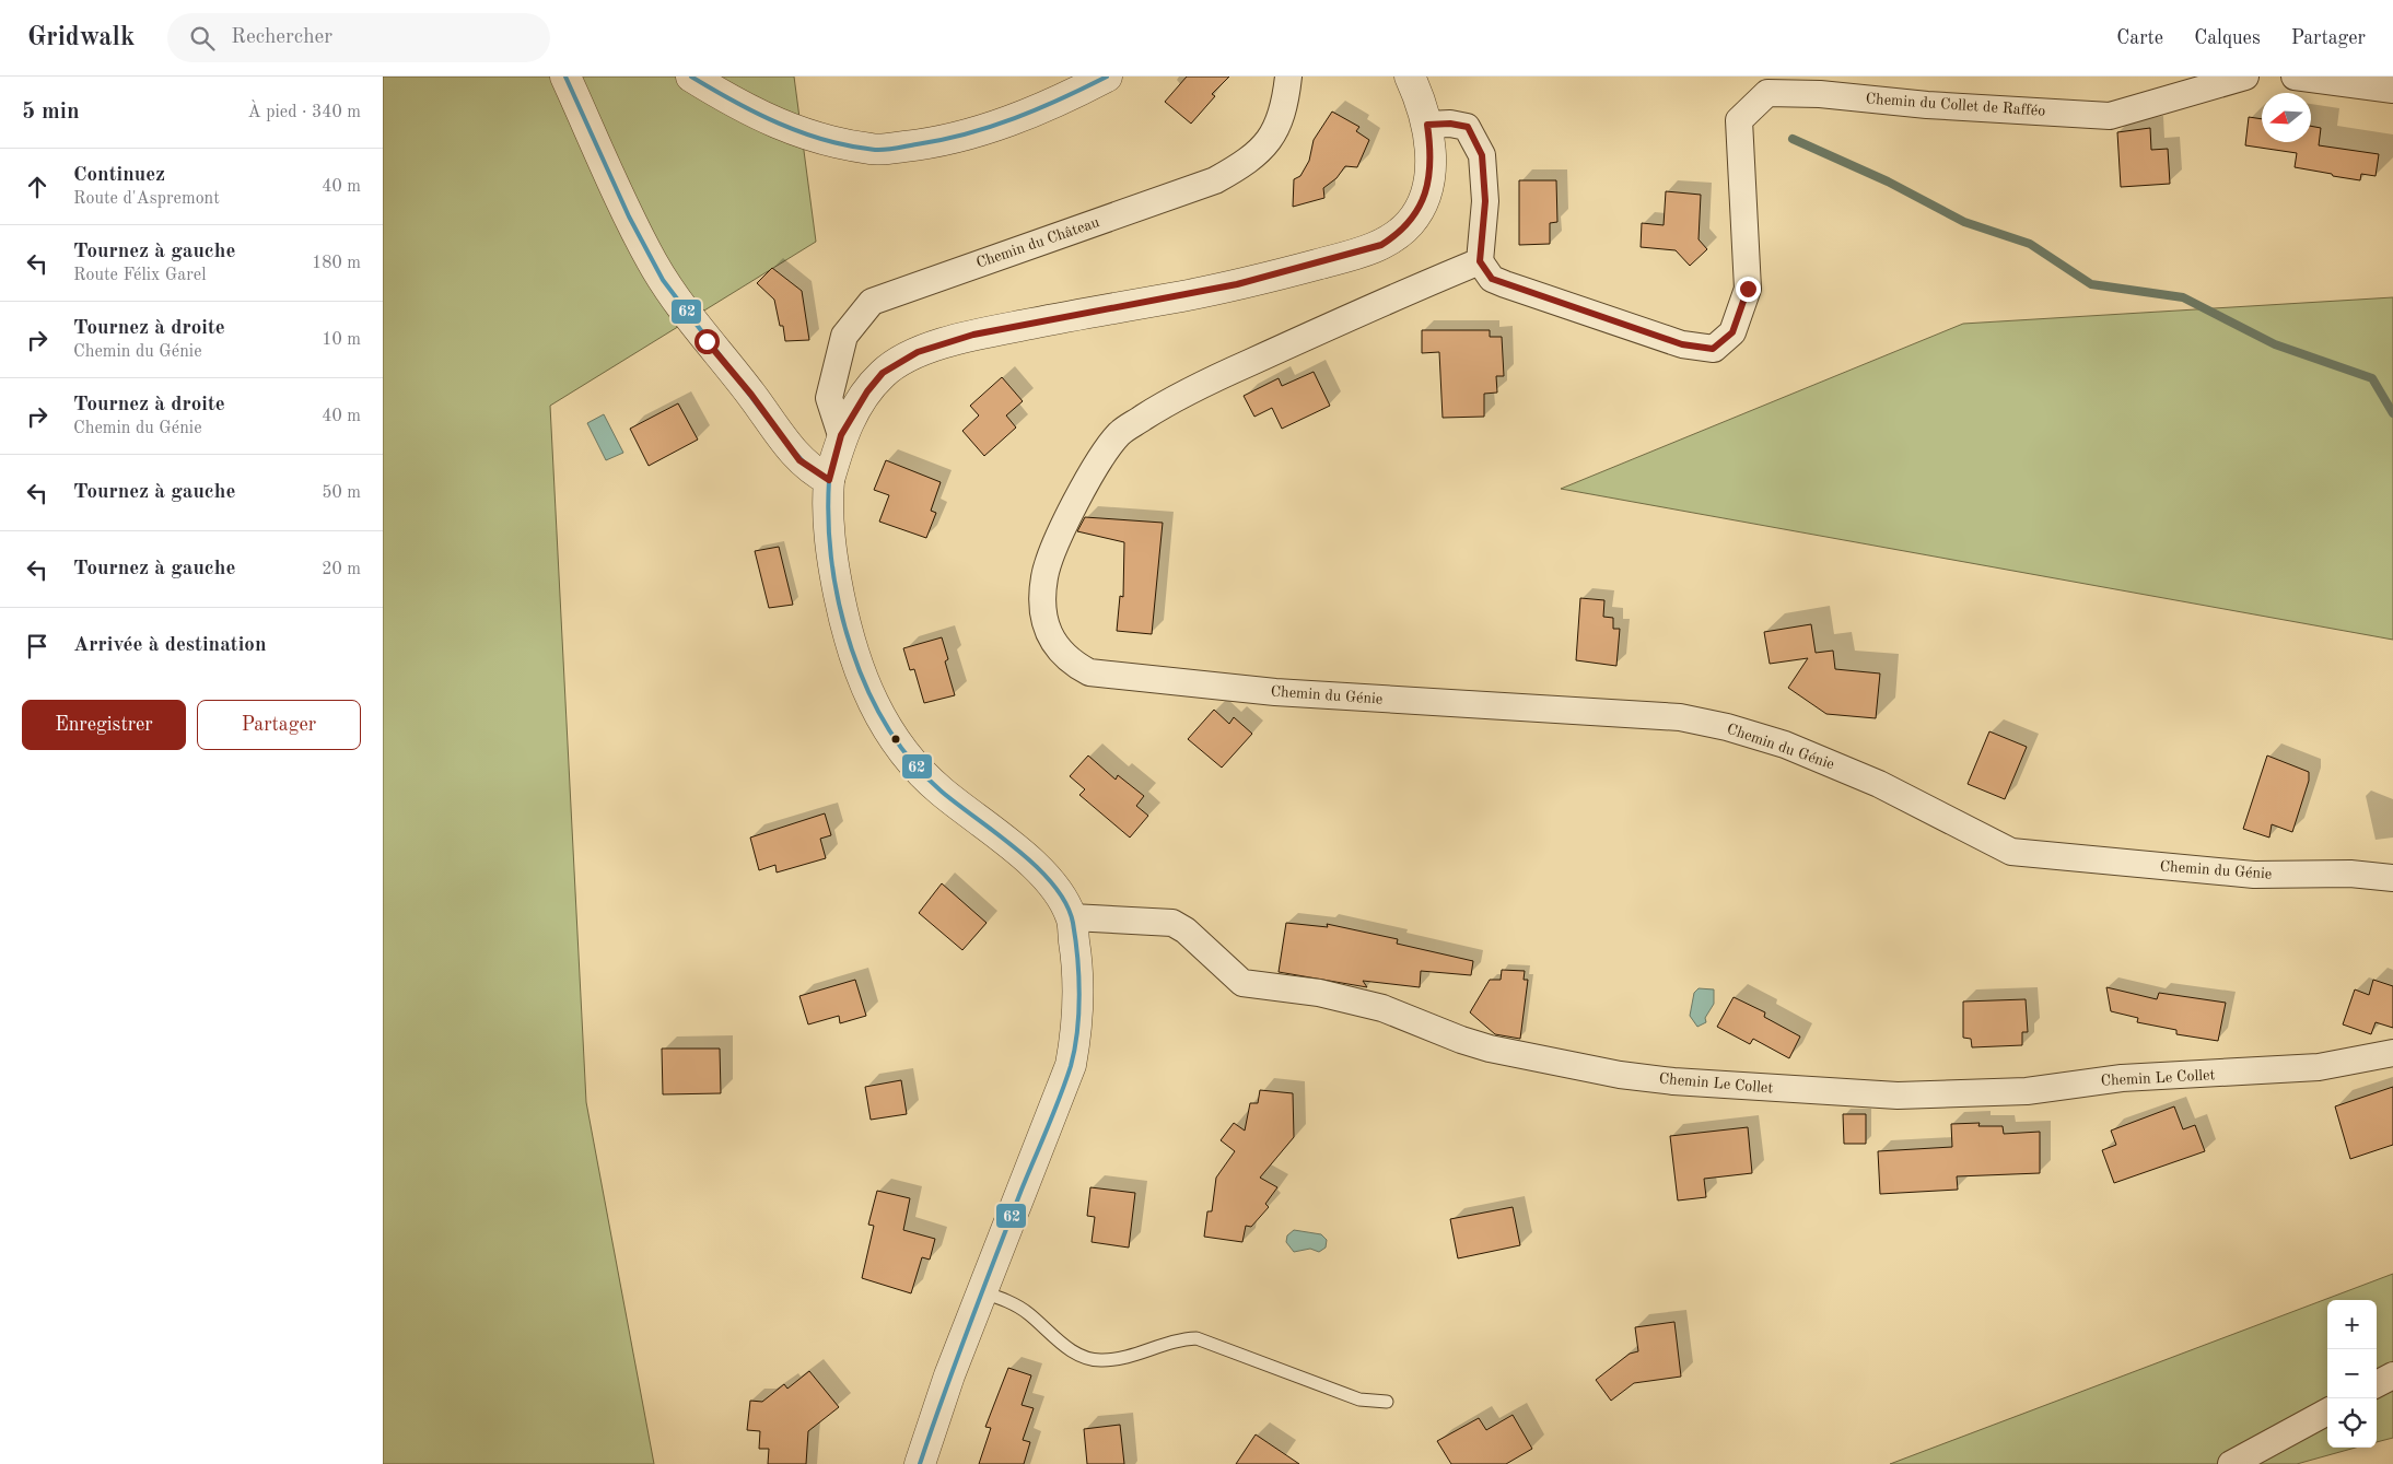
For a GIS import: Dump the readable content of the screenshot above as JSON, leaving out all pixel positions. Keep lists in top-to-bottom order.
{
  "streets": {
    "street": [
      "Chemin du Collet de Rafféo",
      "Chemin du Château",
      "Chemin du Génie",
      "Chemin Le Collet"
    ]
  },
  "crossings": [
    ["Chemin du Collet de Rafféo", "Chemin du Génie"]
  ],
  "lines": ["transit line 62"],
  "north": "left",
  "page": {
    "header": "Gridwalk",
    "search": "Rechercher",
    "nav": ["Carte", "Calques", "Partager"],
    "heading": ["5 min", "À pied · 340 m"],
    "list": [
      ["Continuez", "Route d'Aspremont", "40 m"],
      ["Tournez à gauche", "Route Félix Garel", "180 m"],
      ["Tournez à droite", "Chemin du Génie", "10 m"],
      ["Tournez à droite", "Chemin du Génie", "40 m"],
      ["Tournez à gauche", "50 m"],
      ["Tournez à gauche", "20 m"],
      "Arrivée à destination"
    ],
    "buttons": ["Enregistrer", "Partager"],
    "map_buttons": ["+", "−"]
  }
}
